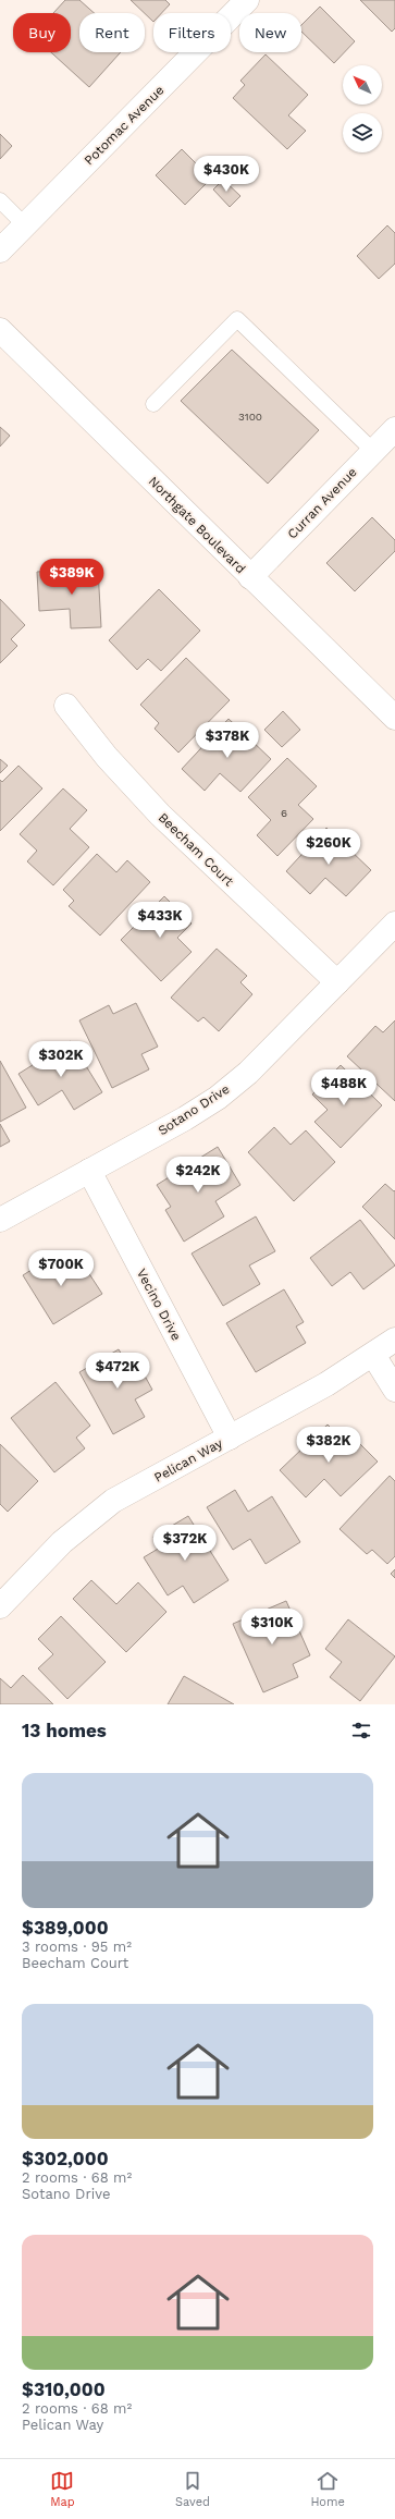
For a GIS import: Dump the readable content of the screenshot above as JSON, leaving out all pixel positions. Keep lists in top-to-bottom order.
{
  "streets": {
    "street": [
      "Potomac Avenue",
      "Curran Avenue",
      "Northgate Boulevard",
      "Beecham Court",
      "Sotano Drive",
      "Vecino Drive",
      "Pelican Way"
    ]
  },
  "crossings": [
    ["Curran Avenue", "Northgate Boulevard"],
    ["Beecham Court", "Sotano Drive"],
    ["Sotano Drive", "Vecino Drive"],
    ["Vecino Drive", "Pelican Way"]
  ],
  "house_numbers": ["3100", "6"],
  "north": "top left",
  "page": {
    "chip": [
      "Buy",
      "Rent",
      "Filters",
      "New"
    ],
    "price": [
      "$430K",
      "$389K",
      "$378K",
      "$260K",
      "$433K",
      "$302K",
      "$488K",
      "$242K",
      "$700K",
      "$472K",
      "$382K",
      "$372K",
      "$310K"
    ],
    "heading": "13 homes",
    "list": [
      {
        "name": "$389,000",
        "note": "3 rooms · 95 m² · Beecham Court"
      },
      {
        "name": "$302,000",
        "note": "2 rooms · 68 m² · Sotano Drive"
      },
      {
        "name": "$310,000",
        "note": "2 rooms · 68 m² · Pelican Way"
      }
    ],
    "tabs": ["Map", "Saved", "Home"]
  }
}
